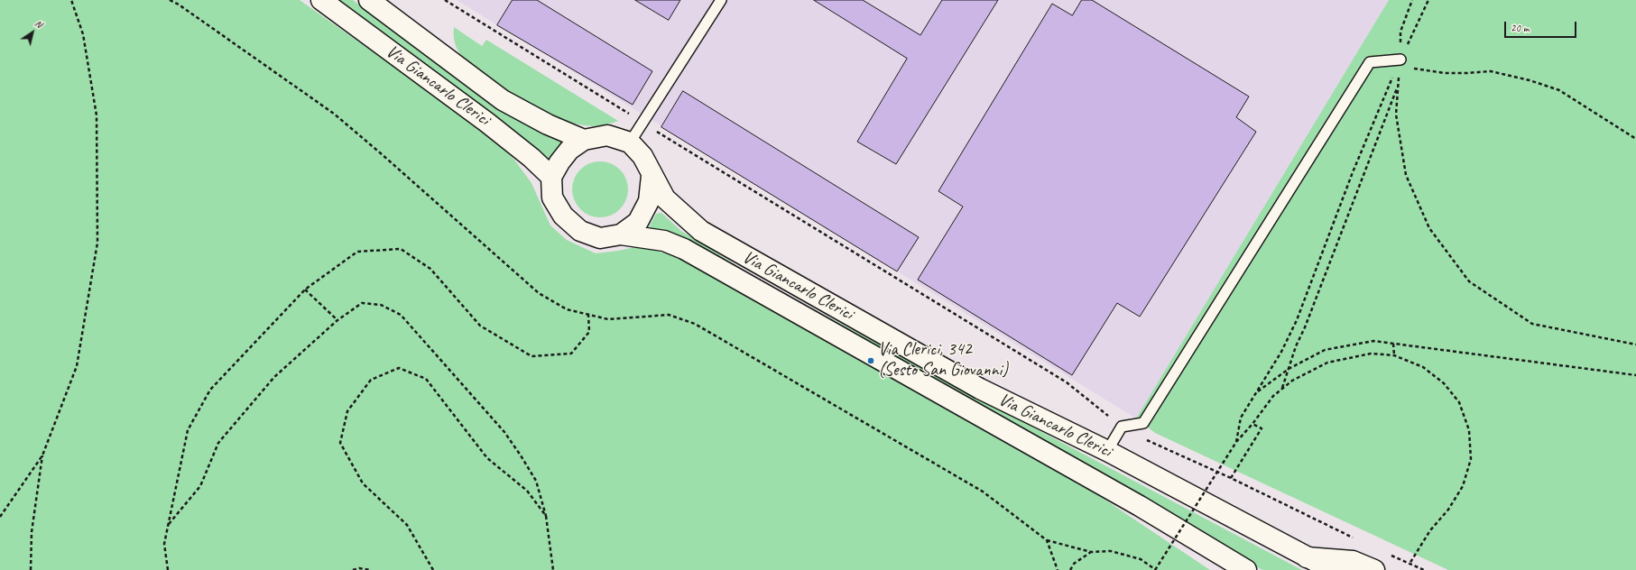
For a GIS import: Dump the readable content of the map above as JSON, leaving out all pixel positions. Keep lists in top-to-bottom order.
{
  "streets": {
    "street": ["Via Giancarlo Clerici"]
  },
  "places": ["Via Clerici, 342 (Sesto San Giovanni)"],
  "scale_bar": "20 m",
  "north": "top right"
}
